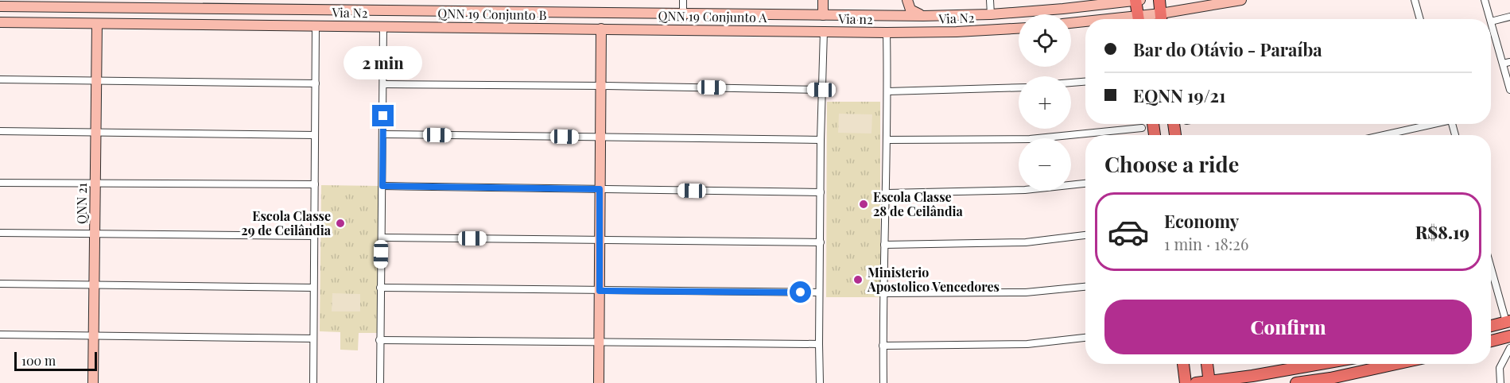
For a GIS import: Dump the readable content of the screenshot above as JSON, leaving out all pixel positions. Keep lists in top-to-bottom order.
{
  "streets": {
    "main road": [
      "Via N2",
      "QNN 19 Conjunto B",
      "QNN 19 Conjunto A",
      "Via n2",
      "QNN 21"
    ]
  },
  "crossings": [
    ["Via N2", "QNN 19 Conjunto B"],
    ["Via N2", "Via n2"],
    ["QNN 19 Conjunto B", "QNN 19 Conjunto A"],
    ["QNN 19 Conjunto A", "Via n2"]
  ],
  "places": ["Escola Classe 28 de Ceilândia", "Escola Classe 29 de Ceilândia", "Ministerio Apostolico Vencedores"],
  "scale_bar": "100 m",
  "page": {
    "map_buttons": ["+", "−"],
    "banner": ["Bar do Otávio - Paraíba", "EQNN 19/21"],
    "bubble": "2 min",
    "heading": "Choose a ride",
    "list": [
      {
        "name": "Economy",
        "note": "1 min · 18:26",
        "value": "R$8.19"
      }
    ],
    "buttons": "Confirm",
    "scale": "100 m"
  }
}
